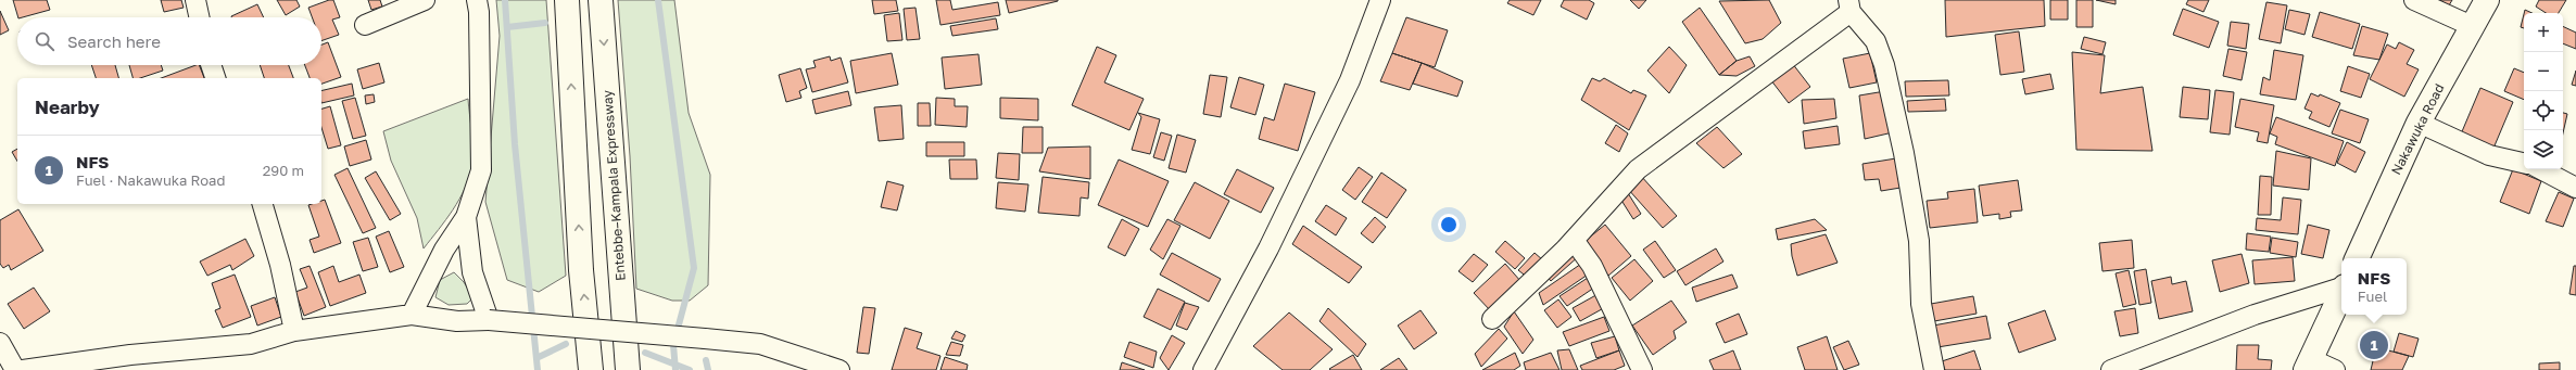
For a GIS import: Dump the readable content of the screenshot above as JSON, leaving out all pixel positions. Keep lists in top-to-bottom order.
{
  "streets": {
    "main road": ["Nakawuka Road", "Entebbe–Kampala Expressway"]
  },
  "page": {
    "map_buttons": ["+", "−"],
    "search": "Search here",
    "heading": "Nearby",
    "list": [
      {
        "mark": "1",
        "name": "NFS",
        "note": "Fuel · Nakawuka Road",
        "value": "290 m"
      }
    ],
    "popup": ["NFS", "Fuel"],
    "pins": "1"
  }
}
